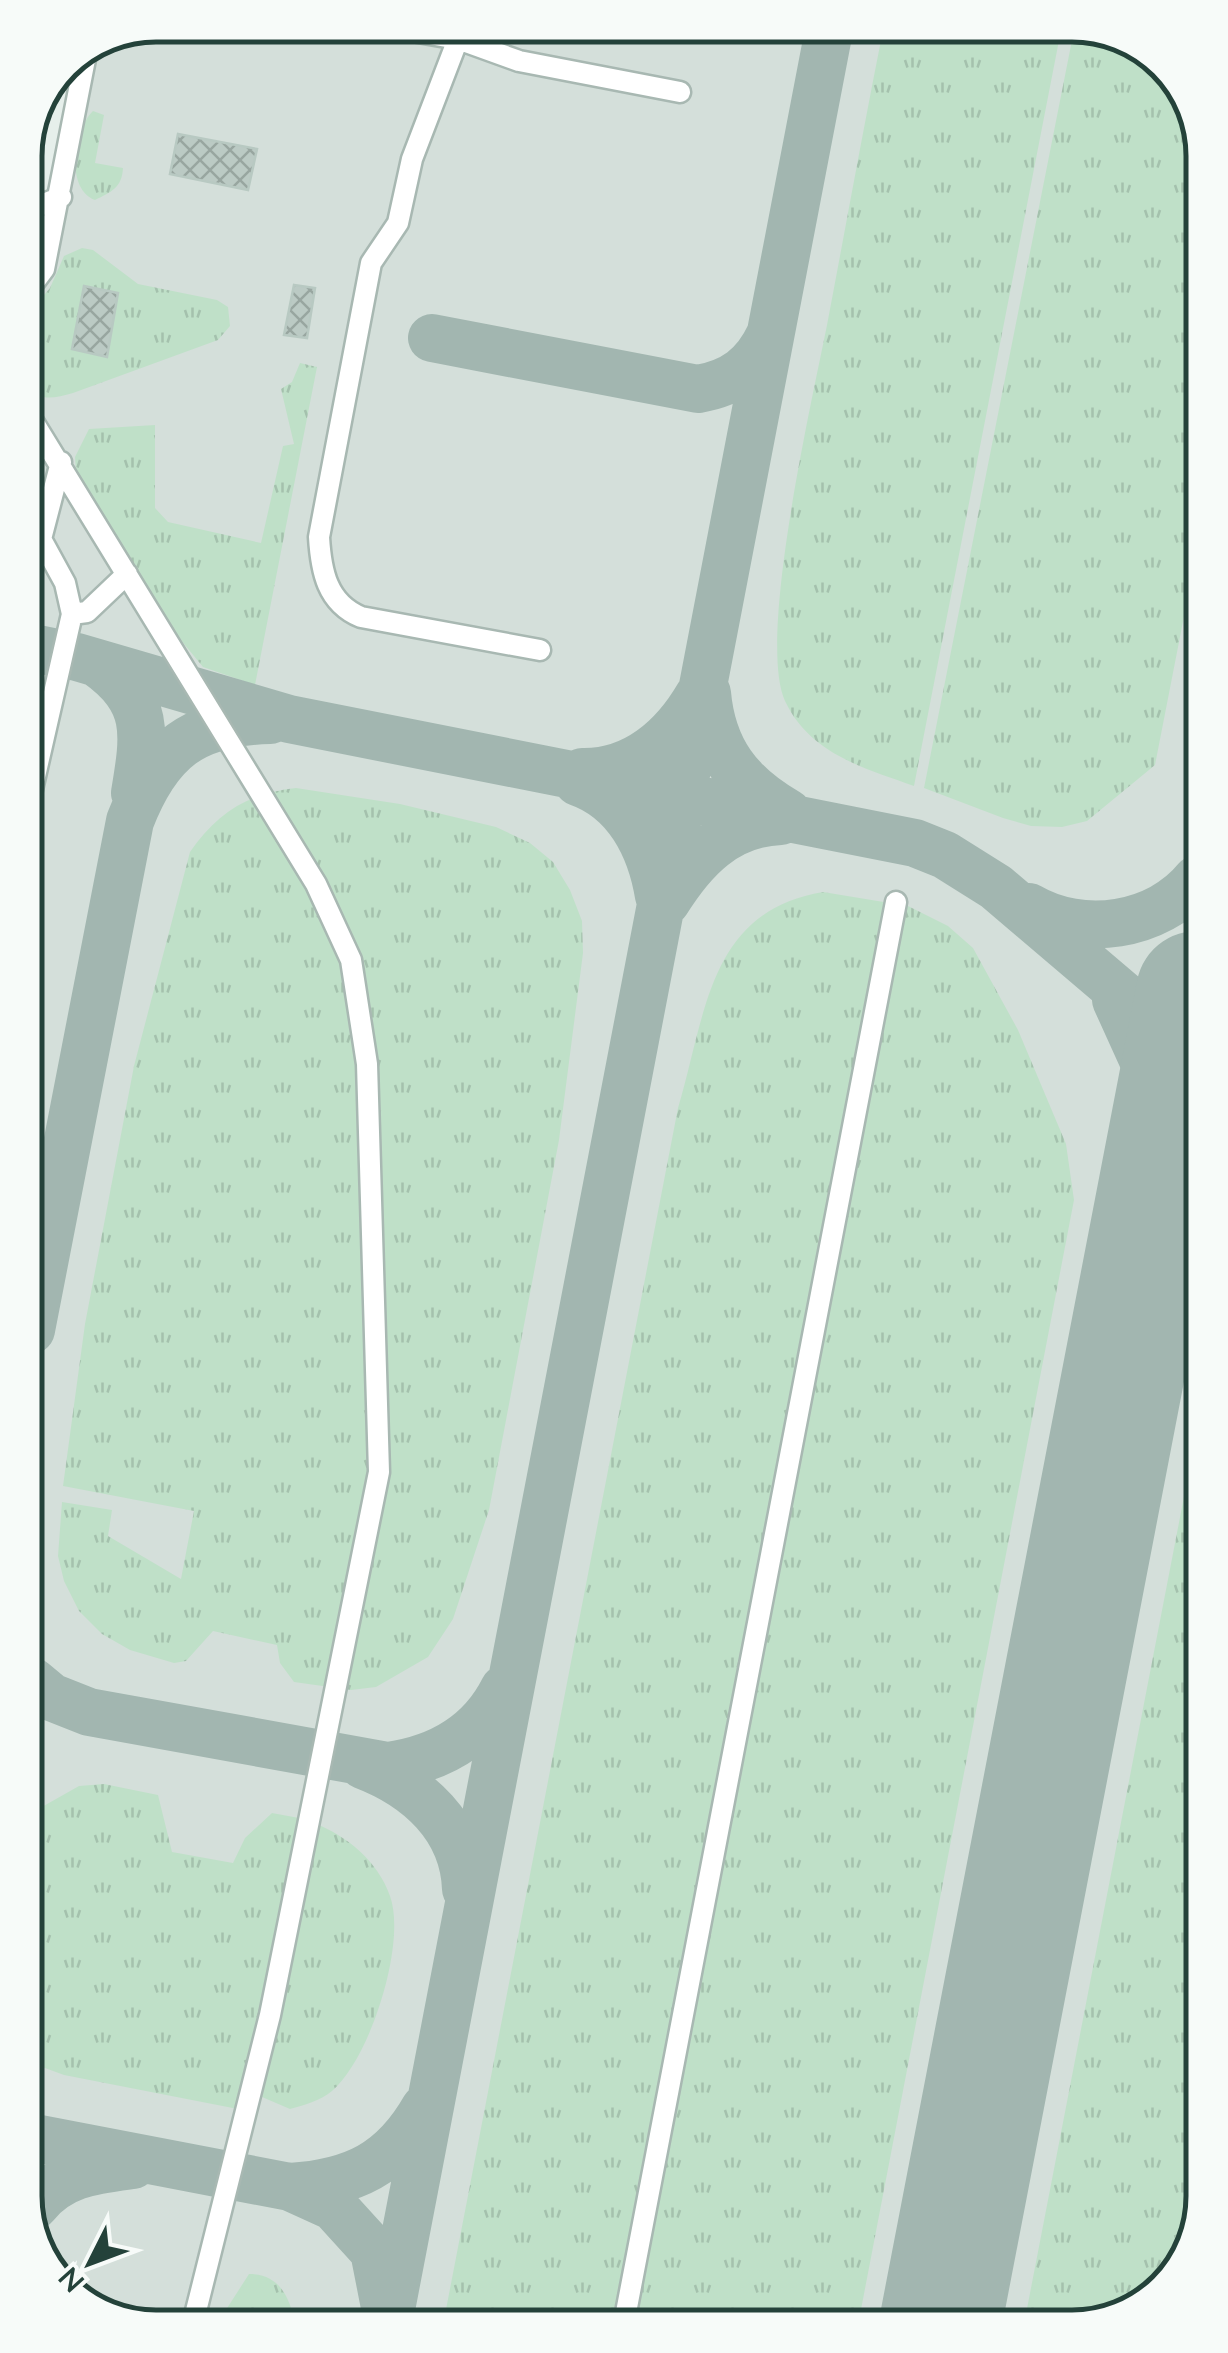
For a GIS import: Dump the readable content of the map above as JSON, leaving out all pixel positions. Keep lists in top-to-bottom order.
{
  "north": "bottom left"
}
